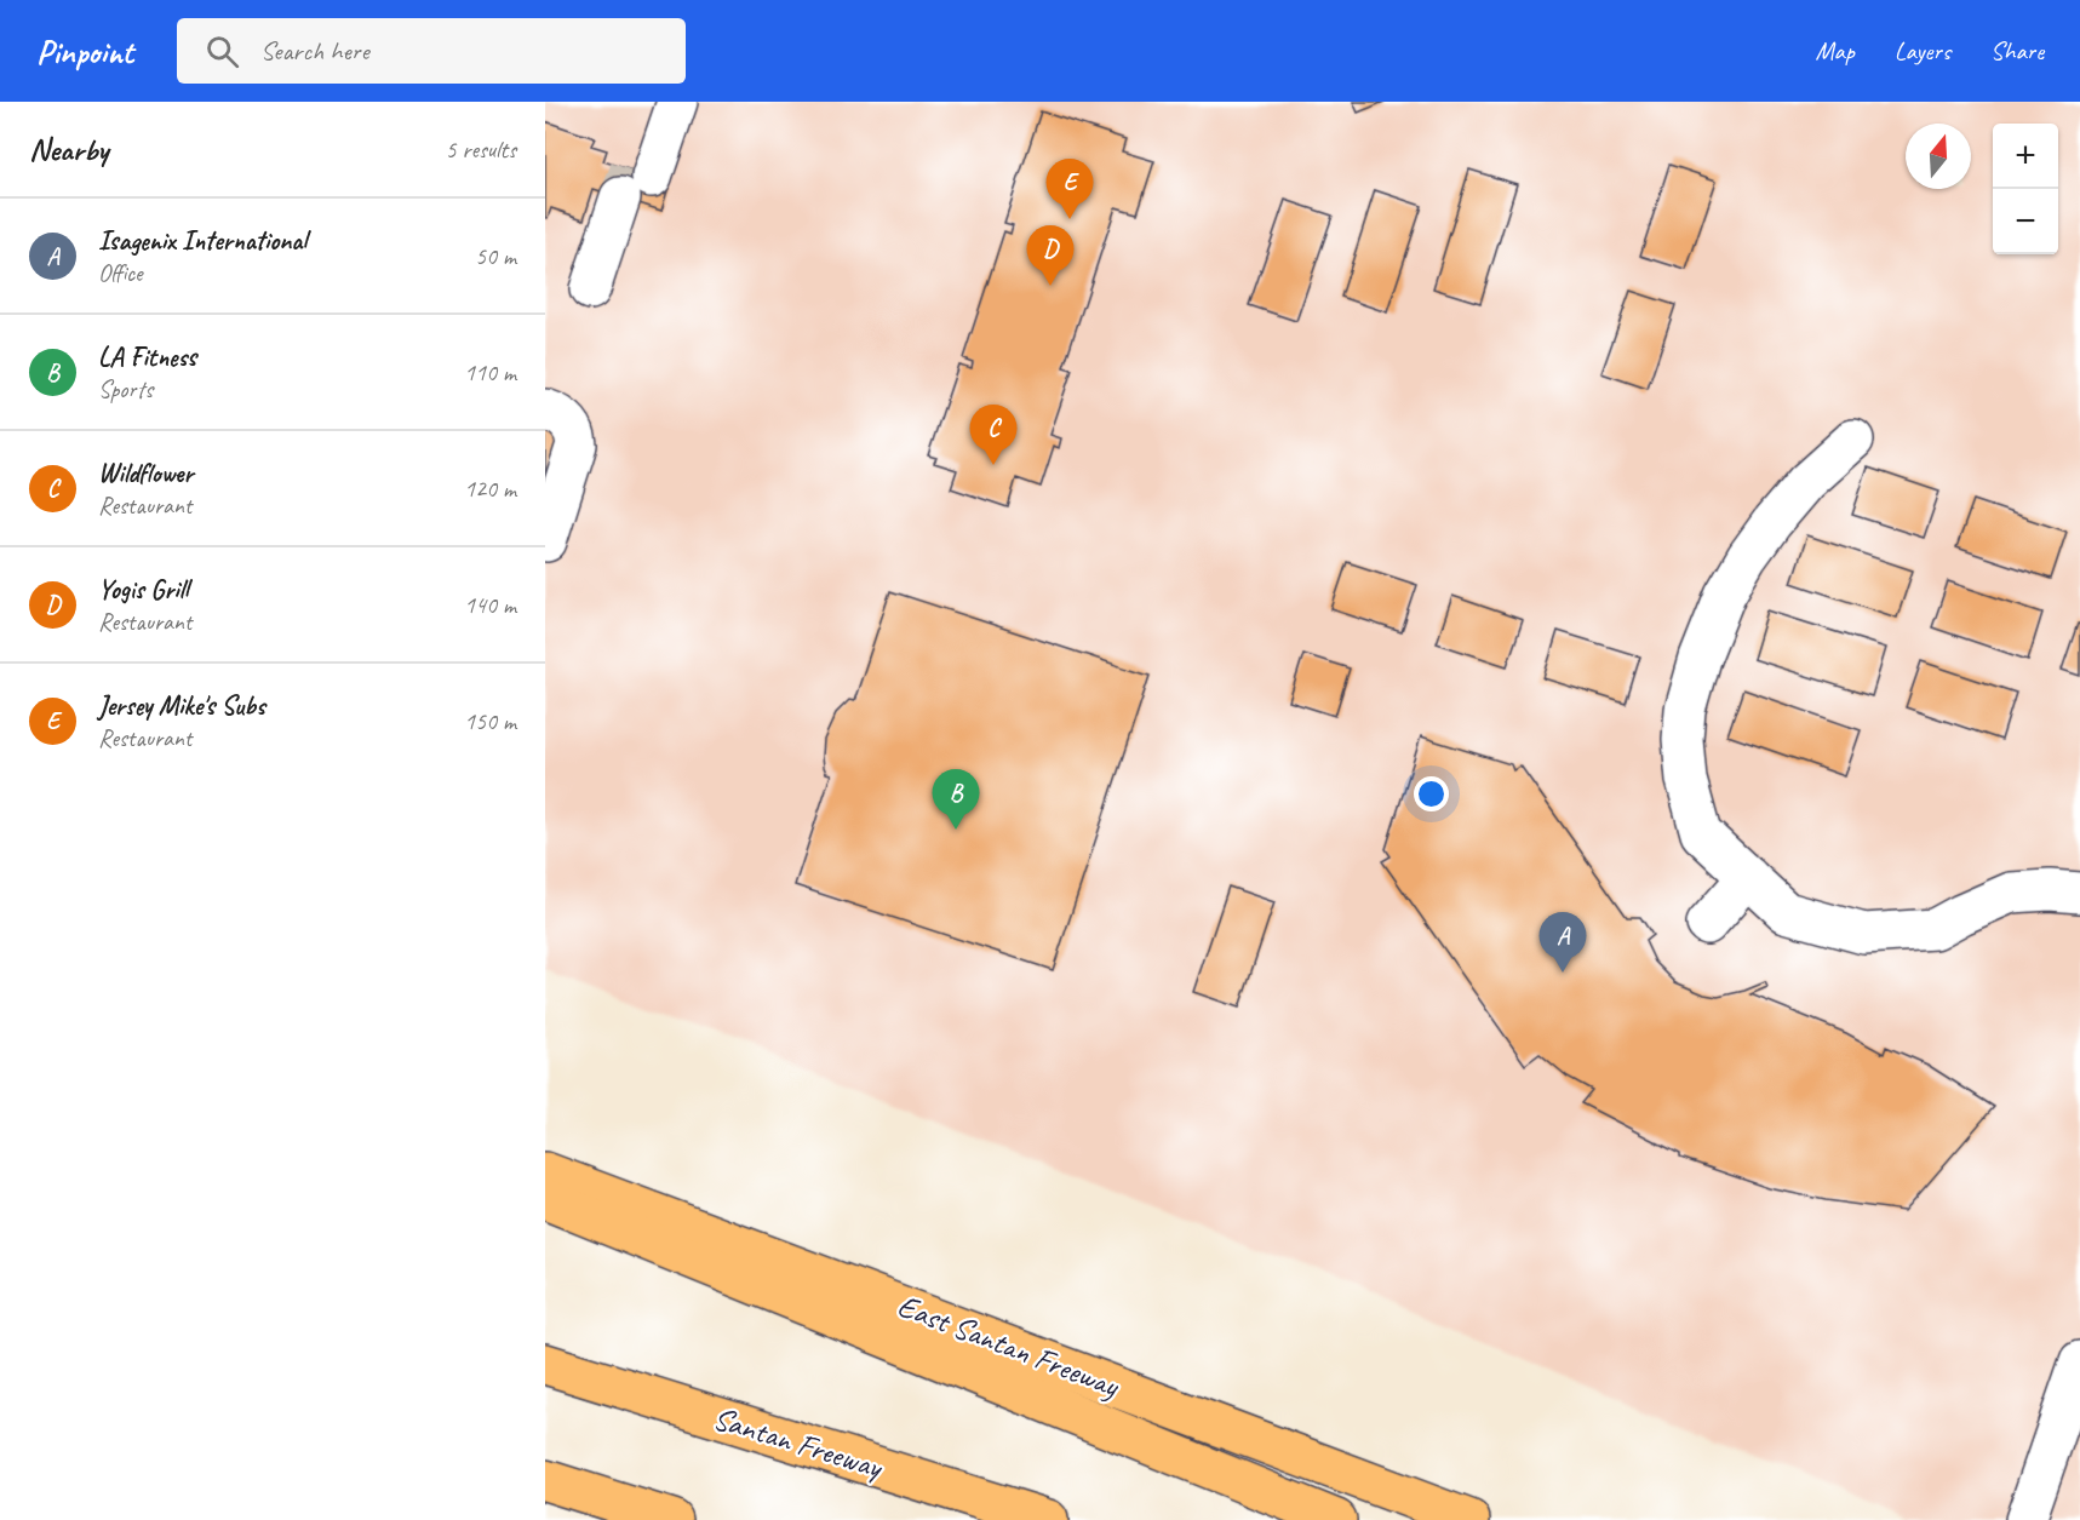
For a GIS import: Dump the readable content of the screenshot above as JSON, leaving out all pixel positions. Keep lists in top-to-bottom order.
{
  "streets": {
    "main road": ["East Santan Freeway", "Santan Freeway"]
  },
  "north": "top",
  "page": {
    "header": "Pinpoint",
    "search": "Search here",
    "nav": ["Map", "Layers", "Share"],
    "heading": ["Nearby", "5 results"],
    "map_buttons": ["+", "−"],
    "pins": [
      "E",
      "D",
      "C",
      "B",
      "A"
    ],
    "list": [
      {
        "mark": "A",
        "name": "Isagenix International",
        "note": "Office",
        "value": "50 m"
      },
      {
        "mark": "B",
        "name": "LA Fitness",
        "note": "Sports",
        "value": "110 m"
      },
      {
        "mark": "C",
        "name": "Wildflower",
        "note": "Restaurant",
        "value": "120 m"
      },
      {
        "mark": "D",
        "name": "Yogis Grill",
        "note": "Restaurant",
        "value": "140 m"
      },
      {
        "mark": "E",
        "name": "Jersey Mike's Subs",
        "note": "Restaurant",
        "value": "150 m"
      }
    ]
  }
}
